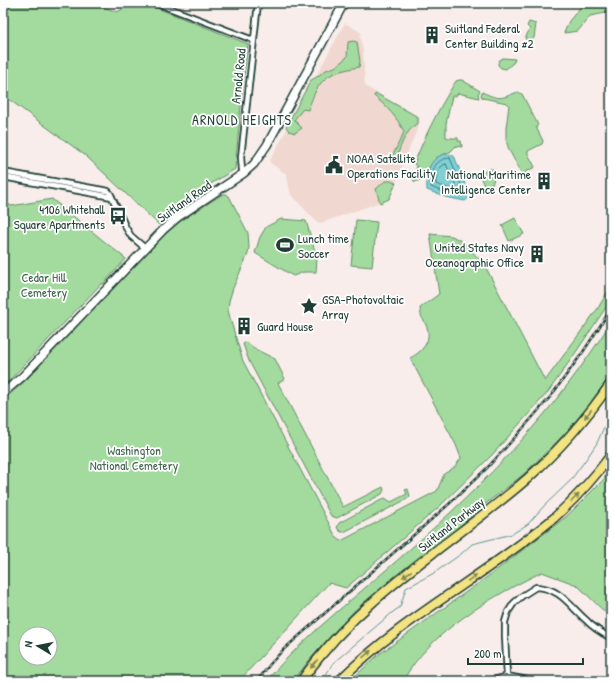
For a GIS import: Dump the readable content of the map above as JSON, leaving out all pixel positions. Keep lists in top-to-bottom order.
{
  "streets": {
    "highway": ["Suitland Parkway"],
    "main road": ["Suitland Road"],
    "street": ["Arnold Road"]
  },
  "crossings": [
    ["Arnold Road", "Suitland Road"]
  ],
  "districts": ["ARNOLD HEIGHTS"],
  "parks": ["Cedar Hill Cemetery", "Washington National Cemetery"],
  "places": {
    "building": [
      "Suitland Federal Center Building #2",
      "National Maritime Intelligence Center",
      "United States Navy Oceanographic Office",
      "Guard House"
    ],
    "public building": ["NOAA Satellite Operations Facility"],
    "bus stop": ["4106 Whitehall Square Apartments"],
    "sports": ["Lunch time Soccer"],
    "place": ["GSA-Photovoltaic Array"]
  },
  "scale_bar": "200 m",
  "north": "left"
}
